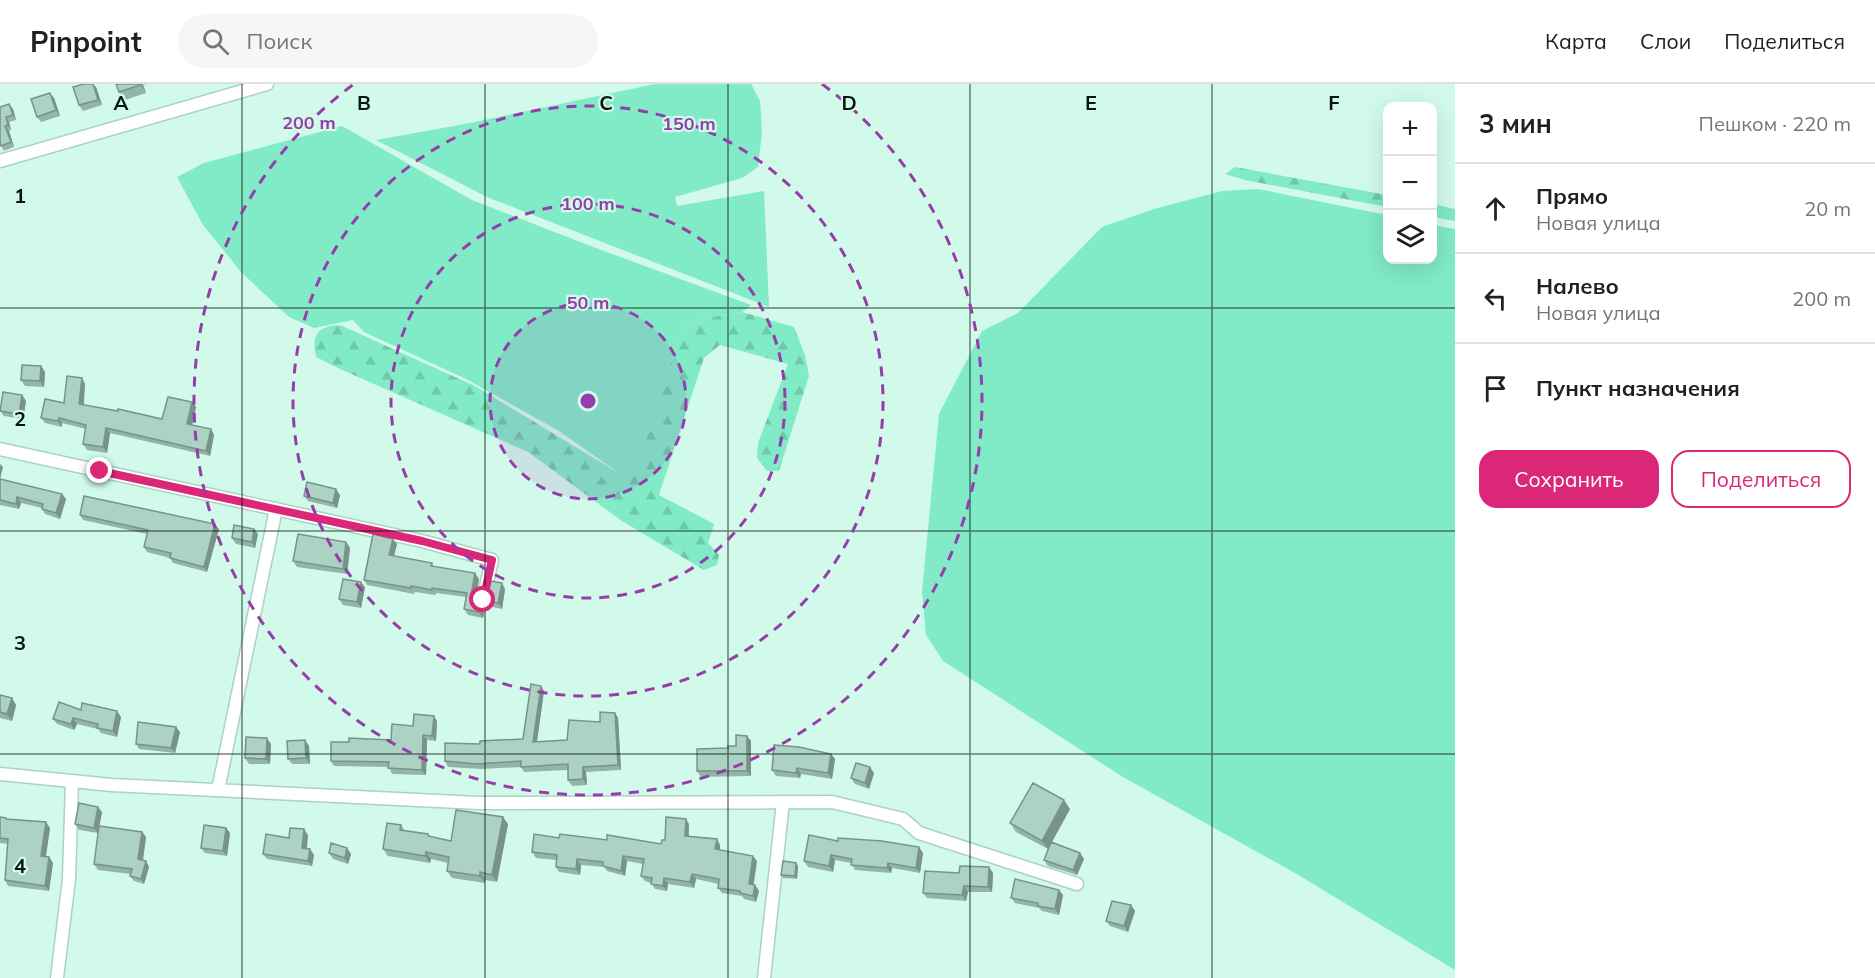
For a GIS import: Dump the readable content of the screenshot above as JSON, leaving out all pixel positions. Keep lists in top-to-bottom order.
{
  "page": {
    "header": "Pinpoint",
    "search": "Поиск",
    "nav": ["Карта", "Слои", "Поделиться"],
    "heading": ["3 мин", "Пешком · 220 m"],
    "map_buttons": ["+", "−"],
    "list": [
      ["Прямо", "Новая улица", "20 m"],
      ["Налево", "Новая улица", "200 m"],
      "Пункт назначения"
    ],
    "buttons": ["Сохранить", "Поделиться"]
  },
  "grid": {
    "columns": [
      "A",
      "B",
      "C",
      "D",
      "E",
      "F"
    ],
    "rows": [
      "1",
      "2",
      "3",
      "4"
    ]
  },
  "rings": [
    "200 m",
    "150 m",
    "100 m",
    "50 m"
  ]
}
